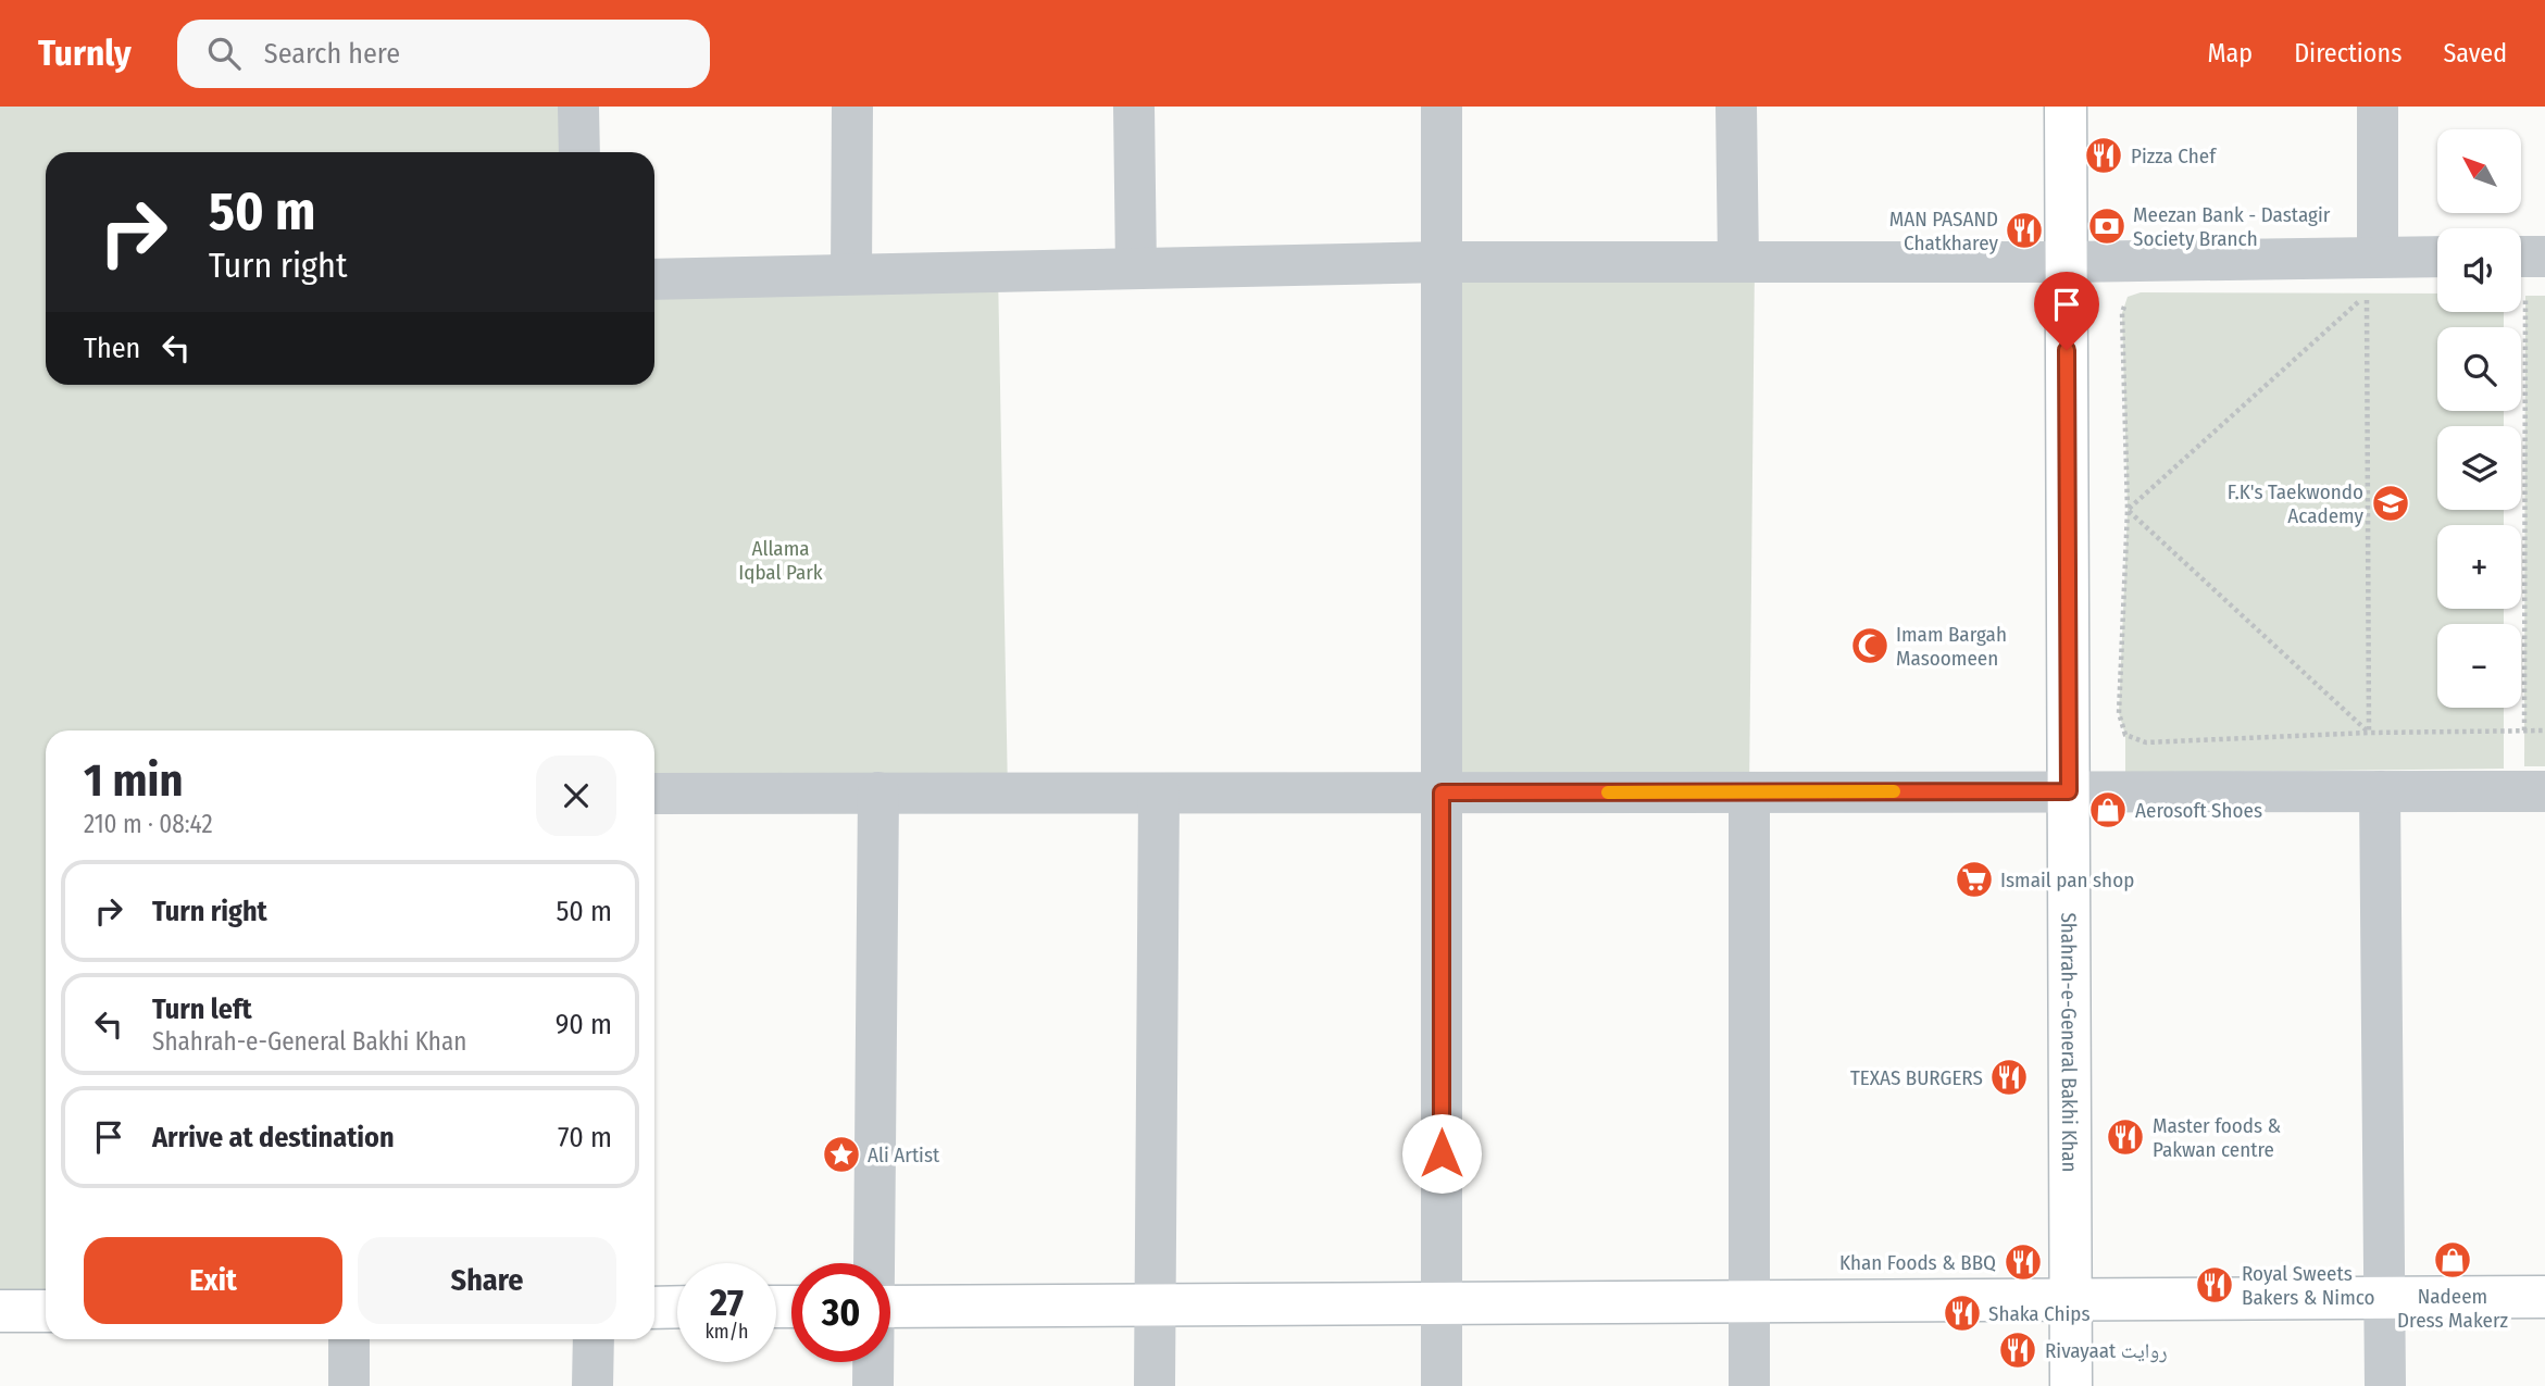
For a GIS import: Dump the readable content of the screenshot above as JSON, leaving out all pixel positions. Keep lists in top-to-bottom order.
{
  "streets": {
    "street": ["Shahrah-e-General Bakhi Khan"]
  },
  "parks": ["Allama Iqbal Park"],
  "places": {
    "restaurant": [
      "Pizza Chef",
      "MAN PASAND Chatkharey",
      "TEXAS BURGERS",
      "Master foods & Pakwan centre",
      "Khan Foods & BBQ",
      "Royal Sweets Bakers & Nimco",
      "Shaka Chips",
      "Rivayaat روایت"
    ],
    "bank": ["Meezan Bank - Dastagir Society Branch"],
    "school or university": ["F.K's Taekwondo Academy"],
    "mosque": ["Imam Bargah Masoomeen"],
    "shop": ["Aerosoft Shoes", "Nadeem Dress Makerz"],
    "supermarket": ["Ismail pan shop"],
    "place": ["Ali Artist"]
  },
  "north": "top left",
  "page": {
    "header": "Turnly",
    "search": "Search here",
    "nav": ["Map", "Directions", "Saved"],
    "map_buttons": ["+", "−"],
    "turn": ["50 m", "Turn right"],
    "then": "Then",
    "heading": ["1 min", "210 m · 08:42"],
    "list": [
      {
        "name": "Turn right",
        "value": "50 m"
      },
      {
        "name": "Turn left",
        "note": "Shahrah-e-General Bakhi Khan",
        "value": "90 m"
      },
      {
        "name": "Arrive at destination",
        "value": "70 m"
      }
    ],
    "buttons": ["Exit", "Share"],
    "speed": "27 km/h",
    "limit": "30"
  }
}
